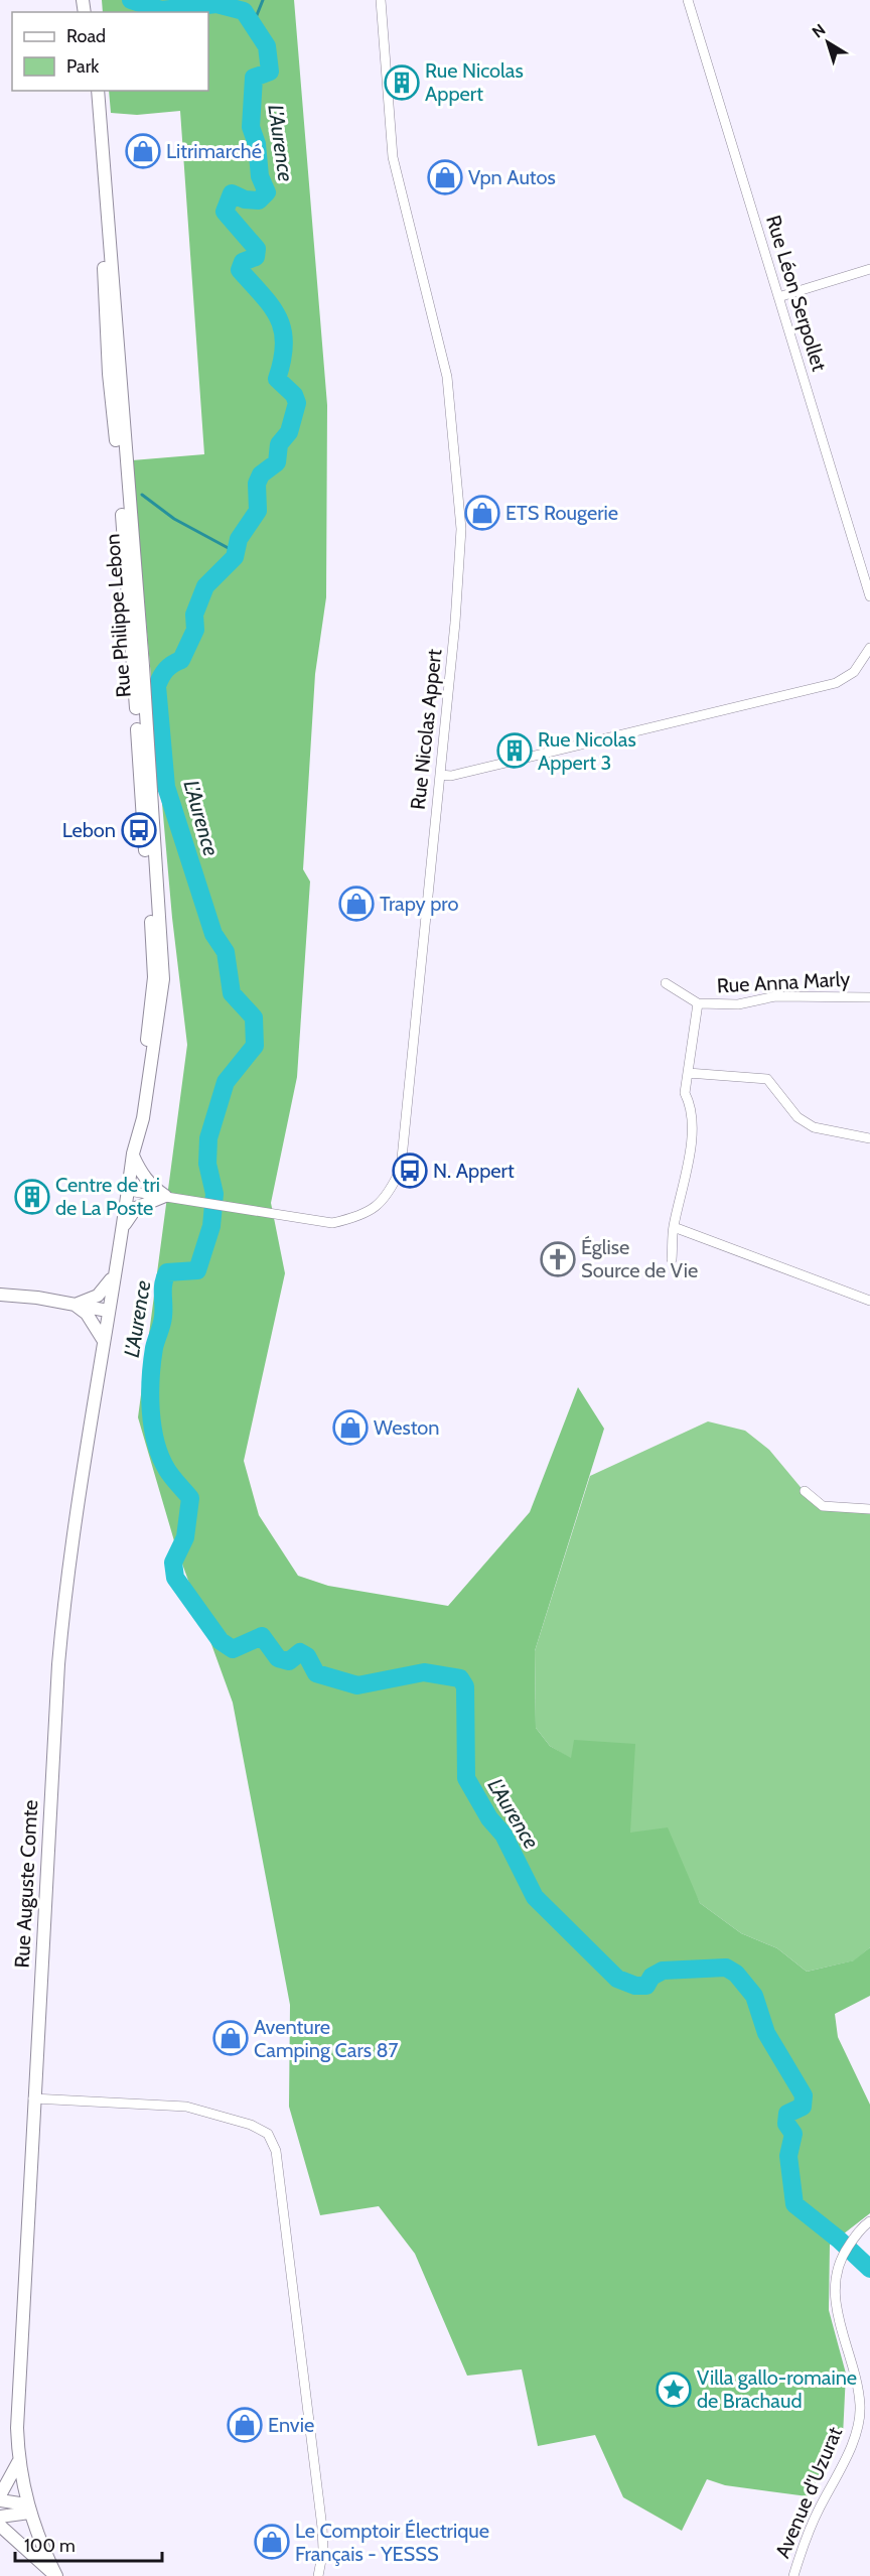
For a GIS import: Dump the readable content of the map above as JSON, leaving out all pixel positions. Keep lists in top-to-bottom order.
{
  "streets": {
    "street": [
      "Rue Léon Serpollet",
      "Rue Philippe Lebon",
      "Rue Nicolas Appert",
      "Rue Anna Marly",
      "Rue Auguste Comte",
      "Avenue d'Uzurat"
    ]
  },
  "crossings": [
    ["Rue Philippe Lebon", "Rue Nicolas Appert"],
    ["Rue Philippe Lebon", "Rue Auguste Comte"]
  ],
  "water": ["L'Aurence"],
  "places": {
    "building": ["Rue Nicolas Appert", "Rue Nicolas Appert 3", "Centre de tri de La Poste"],
    "shop": [
      "Litrimarché",
      "Vpn Autos",
      "ETS Rougerie",
      "Trapy pro",
      "Weston",
      "Aventure Camping Cars 87",
      "Envie",
      "Le Comptoir Électrique Français - YESSS"
    ],
    "bus stop": ["Lebon", "N. Appert"],
    "church": ["Église Source de Vie"],
    "place": ["Villa gallo-romaine de Brachaud"]
  },
  "legend": ["Road", "Park"],
  "scale_bar": "100 m",
  "north": "top left"
}
